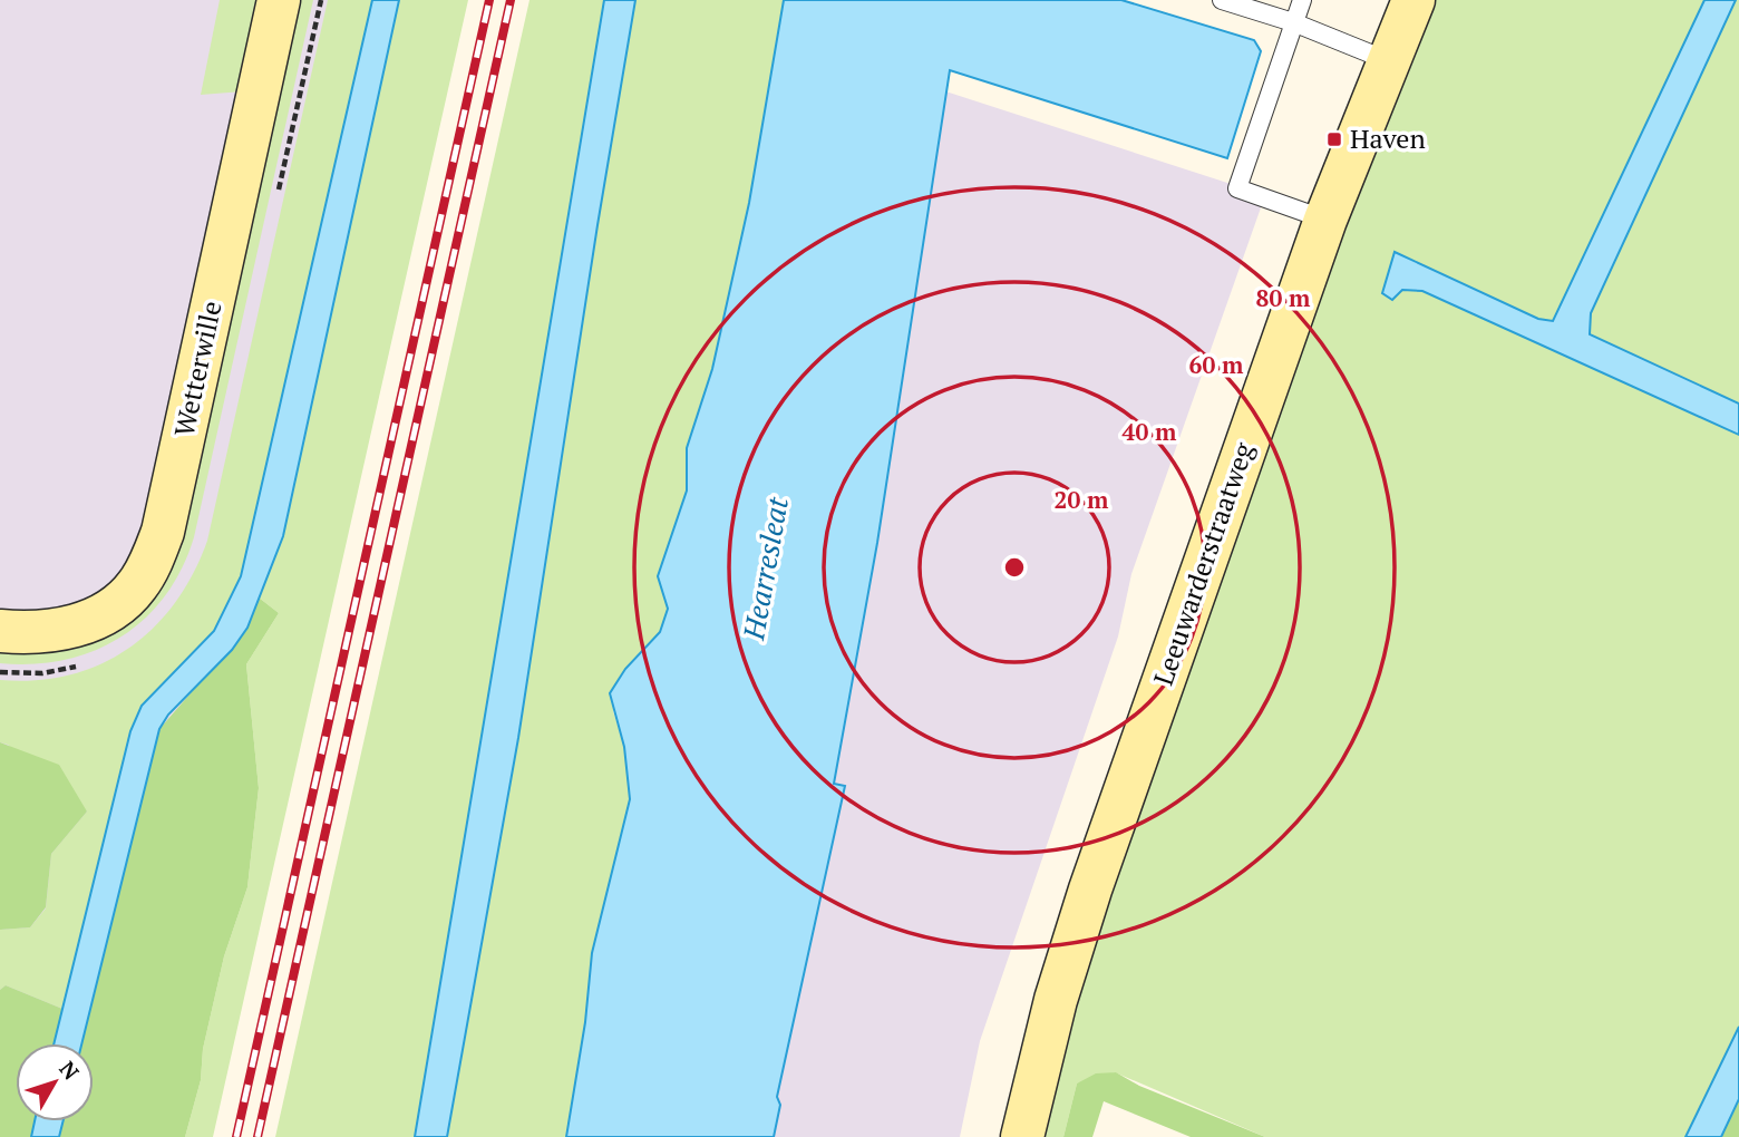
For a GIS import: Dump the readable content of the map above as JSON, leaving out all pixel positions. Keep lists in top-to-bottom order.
{
  "streets": {
    "street": ["Wetterwille", "Leeuwarderstraatweg"]
  },
  "water": ["Hearresleat"],
  "places": {
    "transit": ["Haven"]
  },
  "north": "top right",
  "rings": [
    "80 m",
    "60 m",
    "40 m",
    "20 m"
  ]
}
